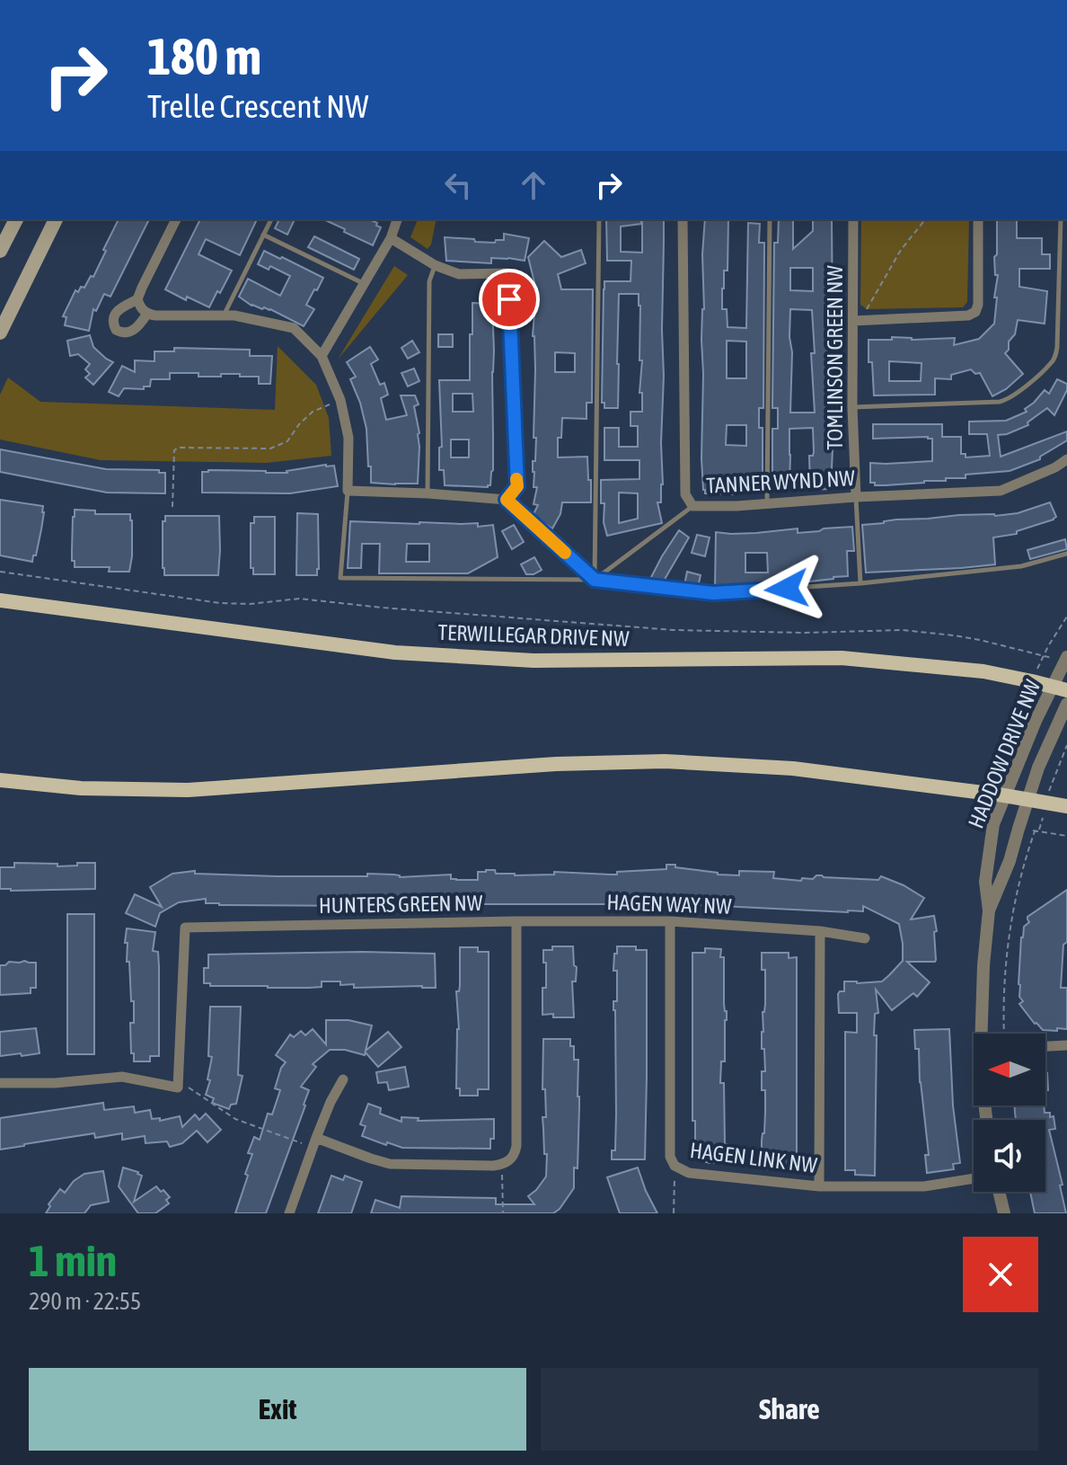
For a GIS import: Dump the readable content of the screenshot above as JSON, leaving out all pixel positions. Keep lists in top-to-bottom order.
{
  "streets": {
    "main road": ["TERWILLEGAR DRIVE NW"],
    "street": [
      "TOMLINSON GREEN NW",
      "TANNER WYND NW",
      "HADDOW DRIVE NW",
      "HUNTERS GREEN NW",
      "HAGEN WAY NW",
      "HAGEN LINK NW"
    ]
  },
  "crossings": [
    ["TOMLINSON GREEN NW", "TANNER WYND NW"],
    ["TERWILLEGAR DRIVE NW", "HADDOW DRIVE NW"],
    ["HUNTERS GREEN NW", "HAGEN WAY NW"],
    ["HAGEN WAY NW", "HAGEN LINK NW"]
  ],
  "north": "left",
  "page": {
    "turn": ["180 m", "Trelle Crescent NW"],
    "heading": ["1 min", "290 m · 22:55"],
    "buttons": ["Exit", "Share"]
  }
}
